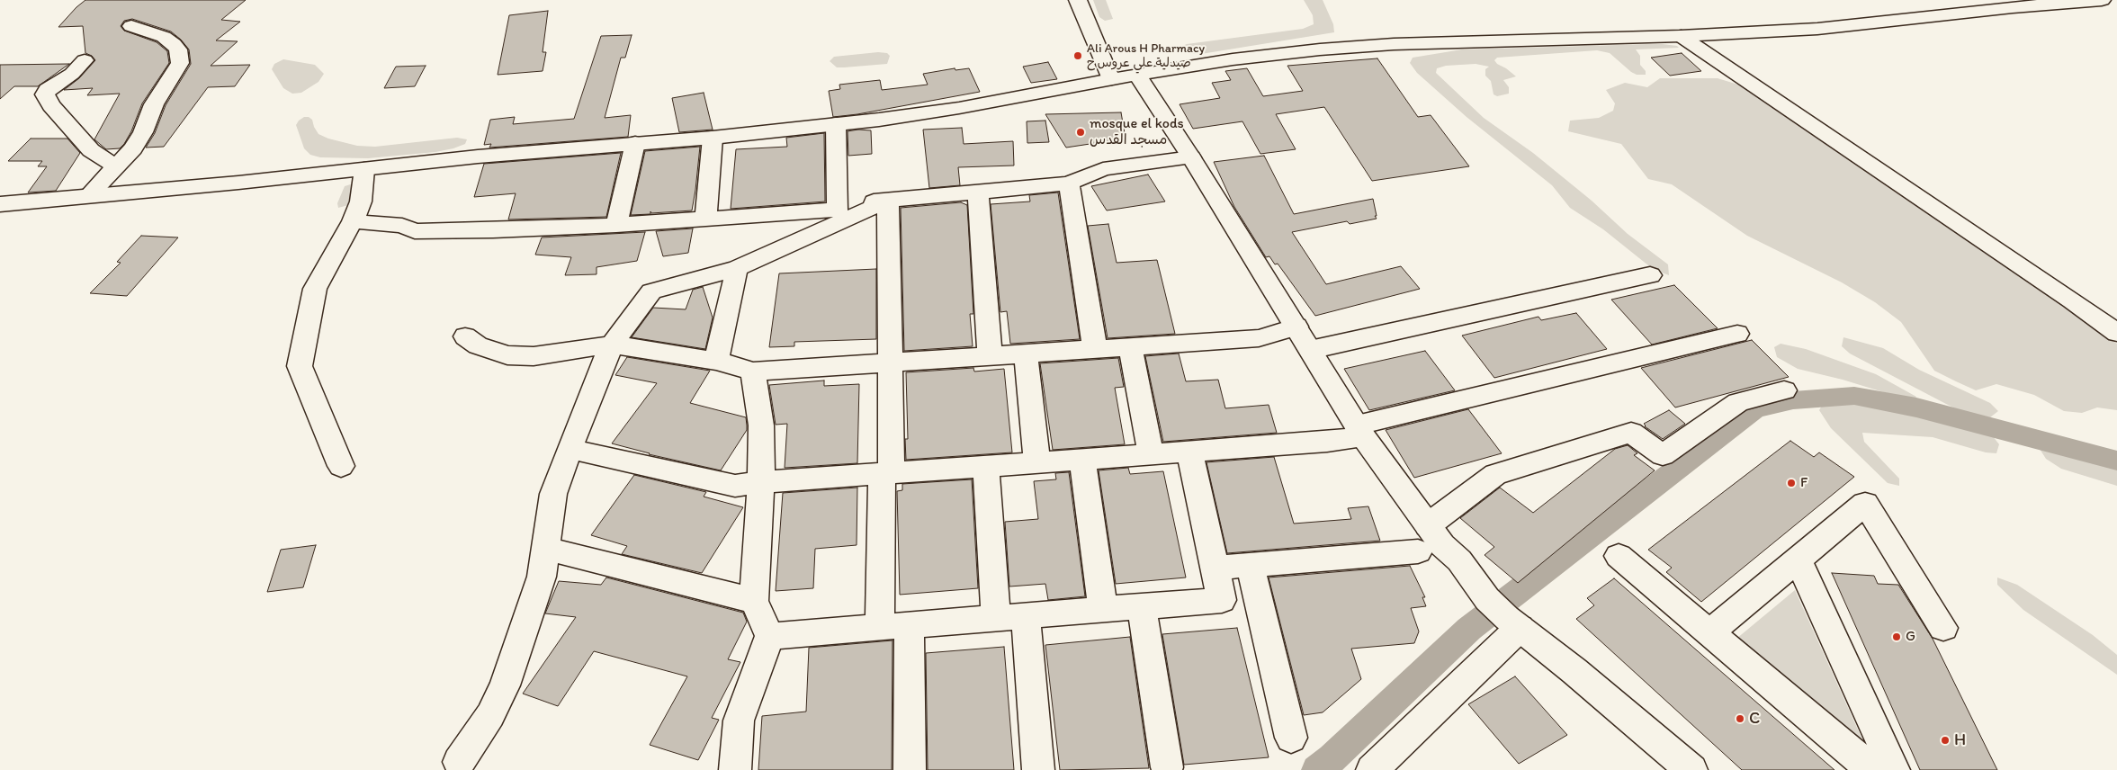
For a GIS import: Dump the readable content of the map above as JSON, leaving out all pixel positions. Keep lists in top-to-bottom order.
{
  "places": [
    "Ali Arous H Pharmacy صيدلية علي عروس ح",
    "mosque el kods مسجد القدس",
    "F",
    "G",
    "C",
    "H"
  ]
}
